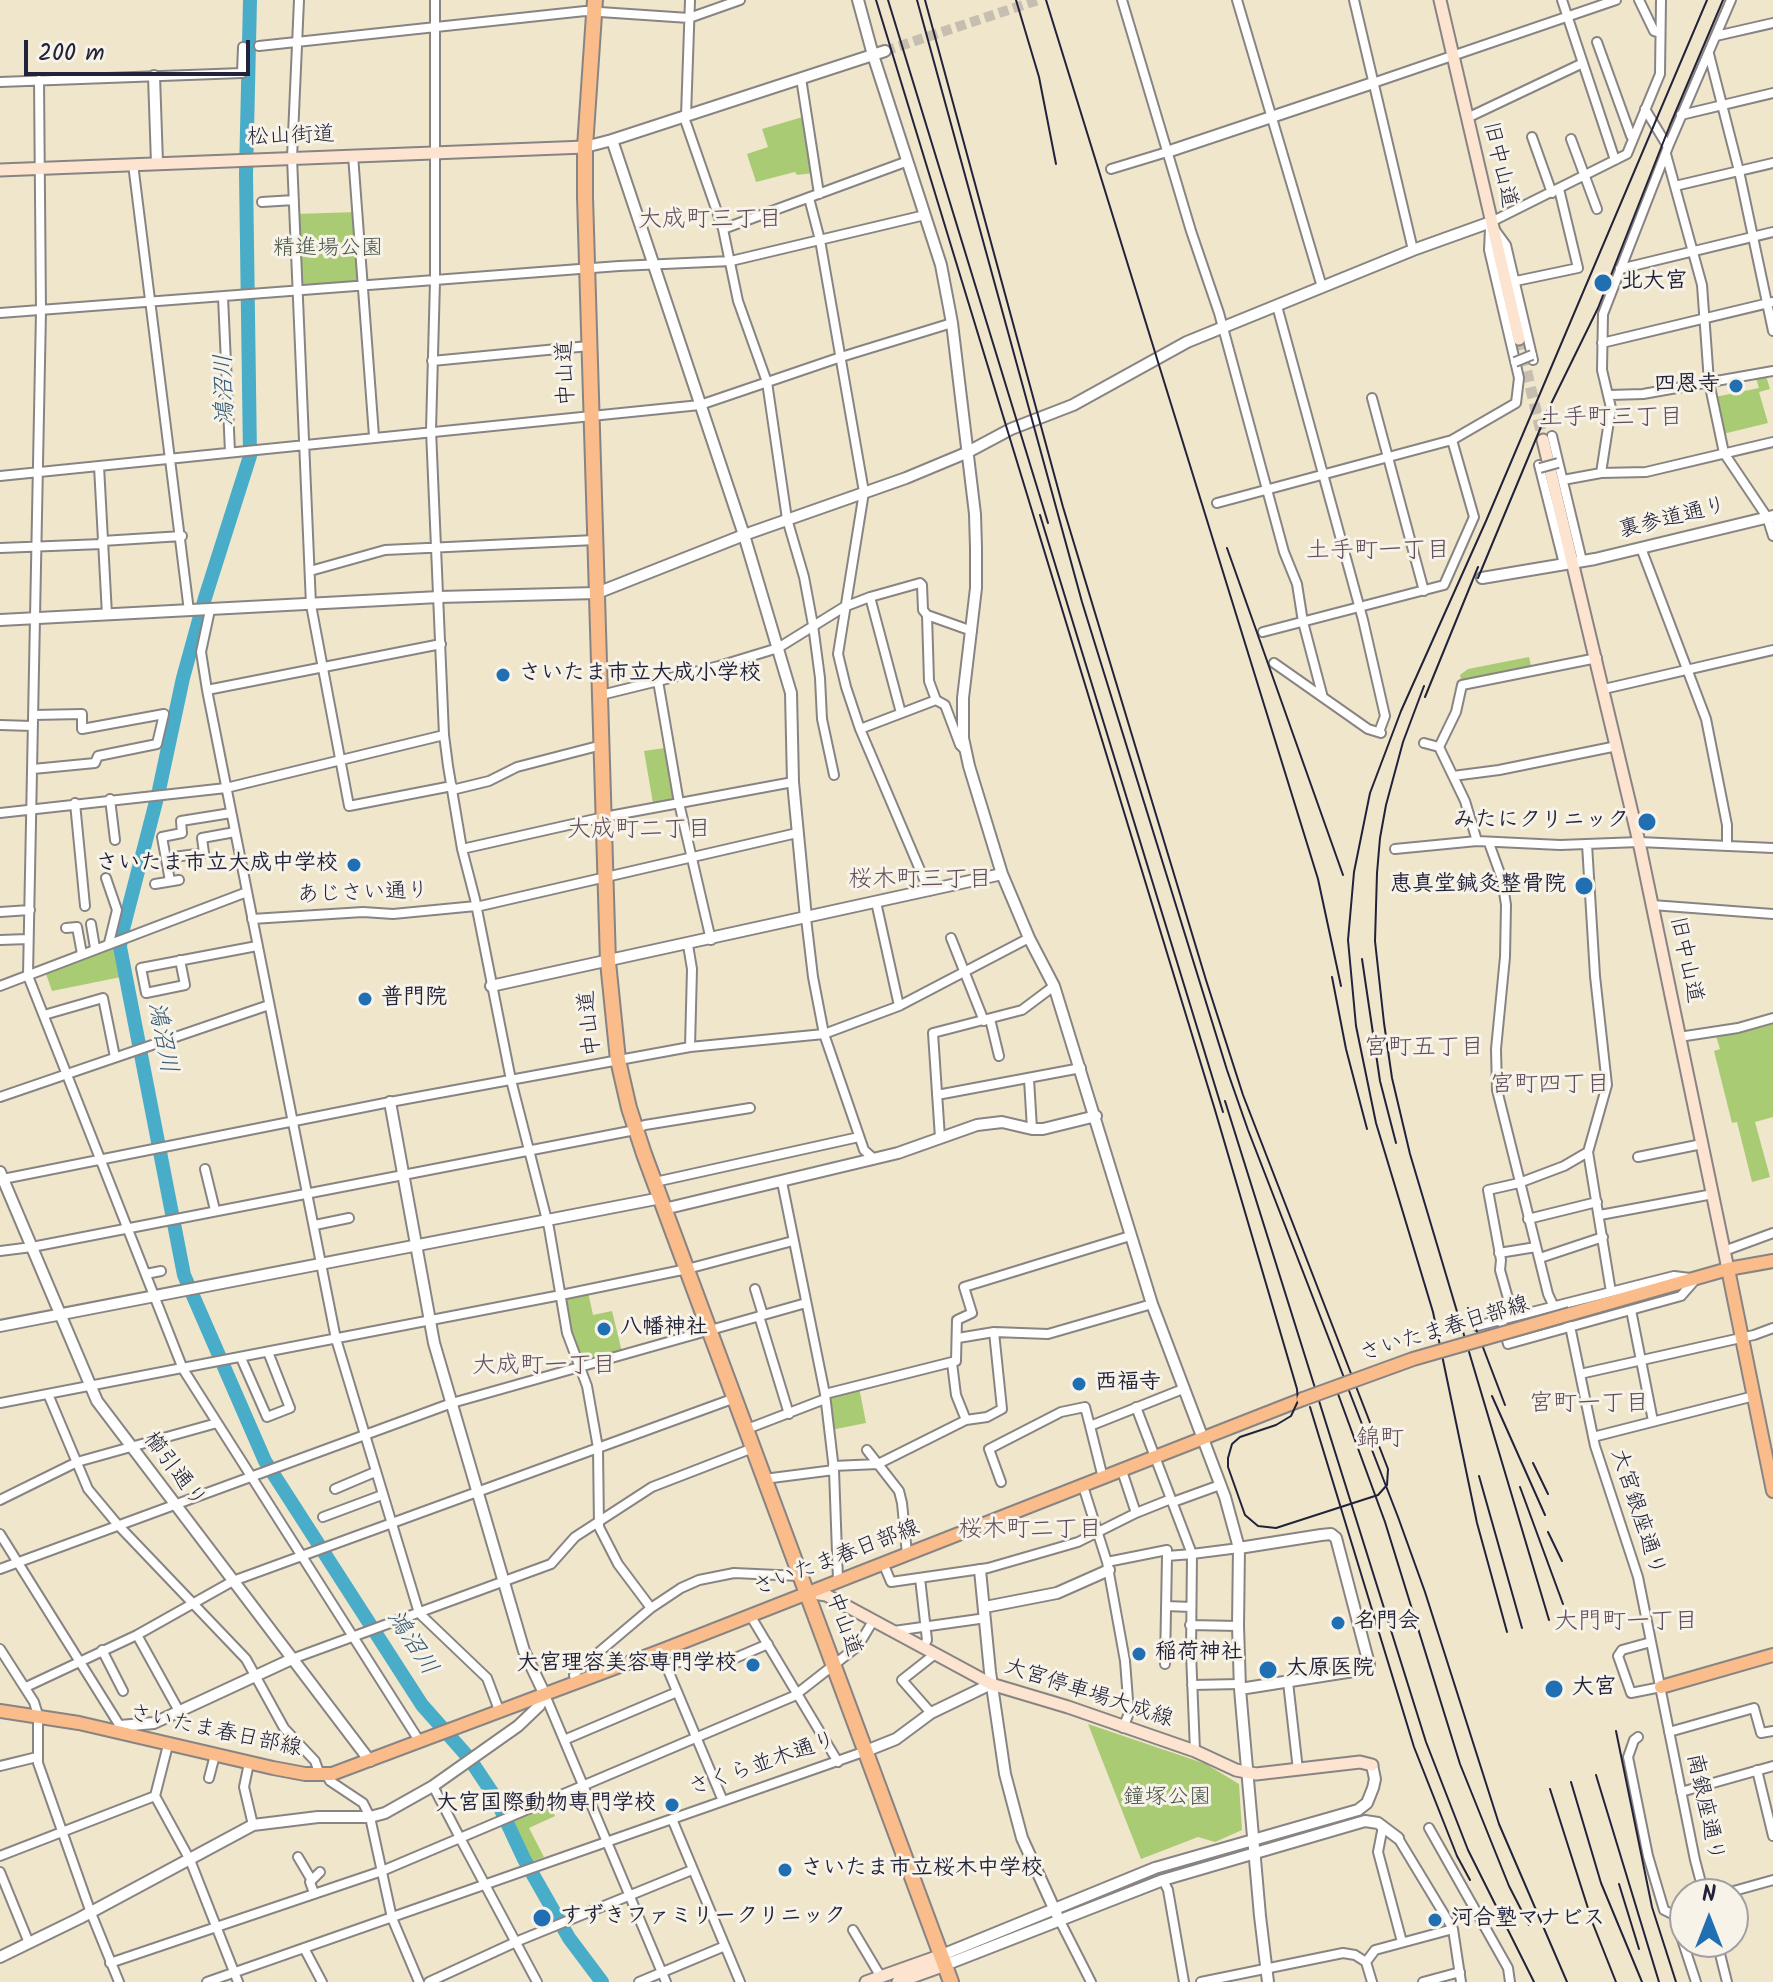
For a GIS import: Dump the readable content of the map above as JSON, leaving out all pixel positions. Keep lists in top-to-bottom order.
{
  "streets": {
    "highway": ["中山道"],
    "main road": [
      "松山街道",
      "旧中山道",
      "さいたま春日部線",
      "大宮停車場大成線"
    ],
    "street": [
      "裏参道通り",
      "あじさい通り",
      "櫛引通り",
      "大宮銀座通り",
      "さくら並木通り",
      "南銀座通り"
    ]
  },
  "crossings": [
    ["松山街道", "中山道"],
    ["旧中山道", "裏参道通り"],
    ["旧中山道", "さいたま春日部線"],
    ["中山道", "あじさい通り"],
    ["中山道", "さいたま春日部線"],
    ["中山道", "大宮停車場大成線"],
    ["中山道", "さくら並木通り"],
    ["さいたま春日部線", "櫛引通り"],
    ["さいたま春日部線", "大宮銀座通り"],
    ["さいたま春日部線", "大宮停車場大成線"],
    ["大宮銀座通り", "南銀座通り"],
    ["大宮停車場大成線", "さくら並木通り"]
  ],
  "districts": [
    "大成町三丁目",
    "土手町三丁目",
    "土手町一丁目",
    "大成町二丁目",
    "桜木町三丁目",
    "宮町五丁目",
    "宮町四丁目",
    "大成町一丁目",
    "宮町一丁目",
    "錦町",
    "桜木町二丁目",
    "大門町一丁目"
  ],
  "water": ["鴻沼川"],
  "parks": ["精進場公園", "鐘塚公園"],
  "places": [
    "北大宮",
    "四恩寺",
    "さいたま市立大成小学校",
    "みたにクリニック",
    "さいたま市立大成中学校",
    "恵真堂鍼灸整骨院",
    "普門院",
    "八幡神社",
    "西福寺",
    "名門会",
    "稲荷神社",
    "大宮理容美容専門学校",
    "大原医院",
    "大宮",
    "大宮国際動物専門学校",
    "さいたま市立桜木中学校",
    "すずきファミリークリニック",
    "河合塾マナビス"
  ],
  "scale_bar": "200 m",
  "north": "top"
}
